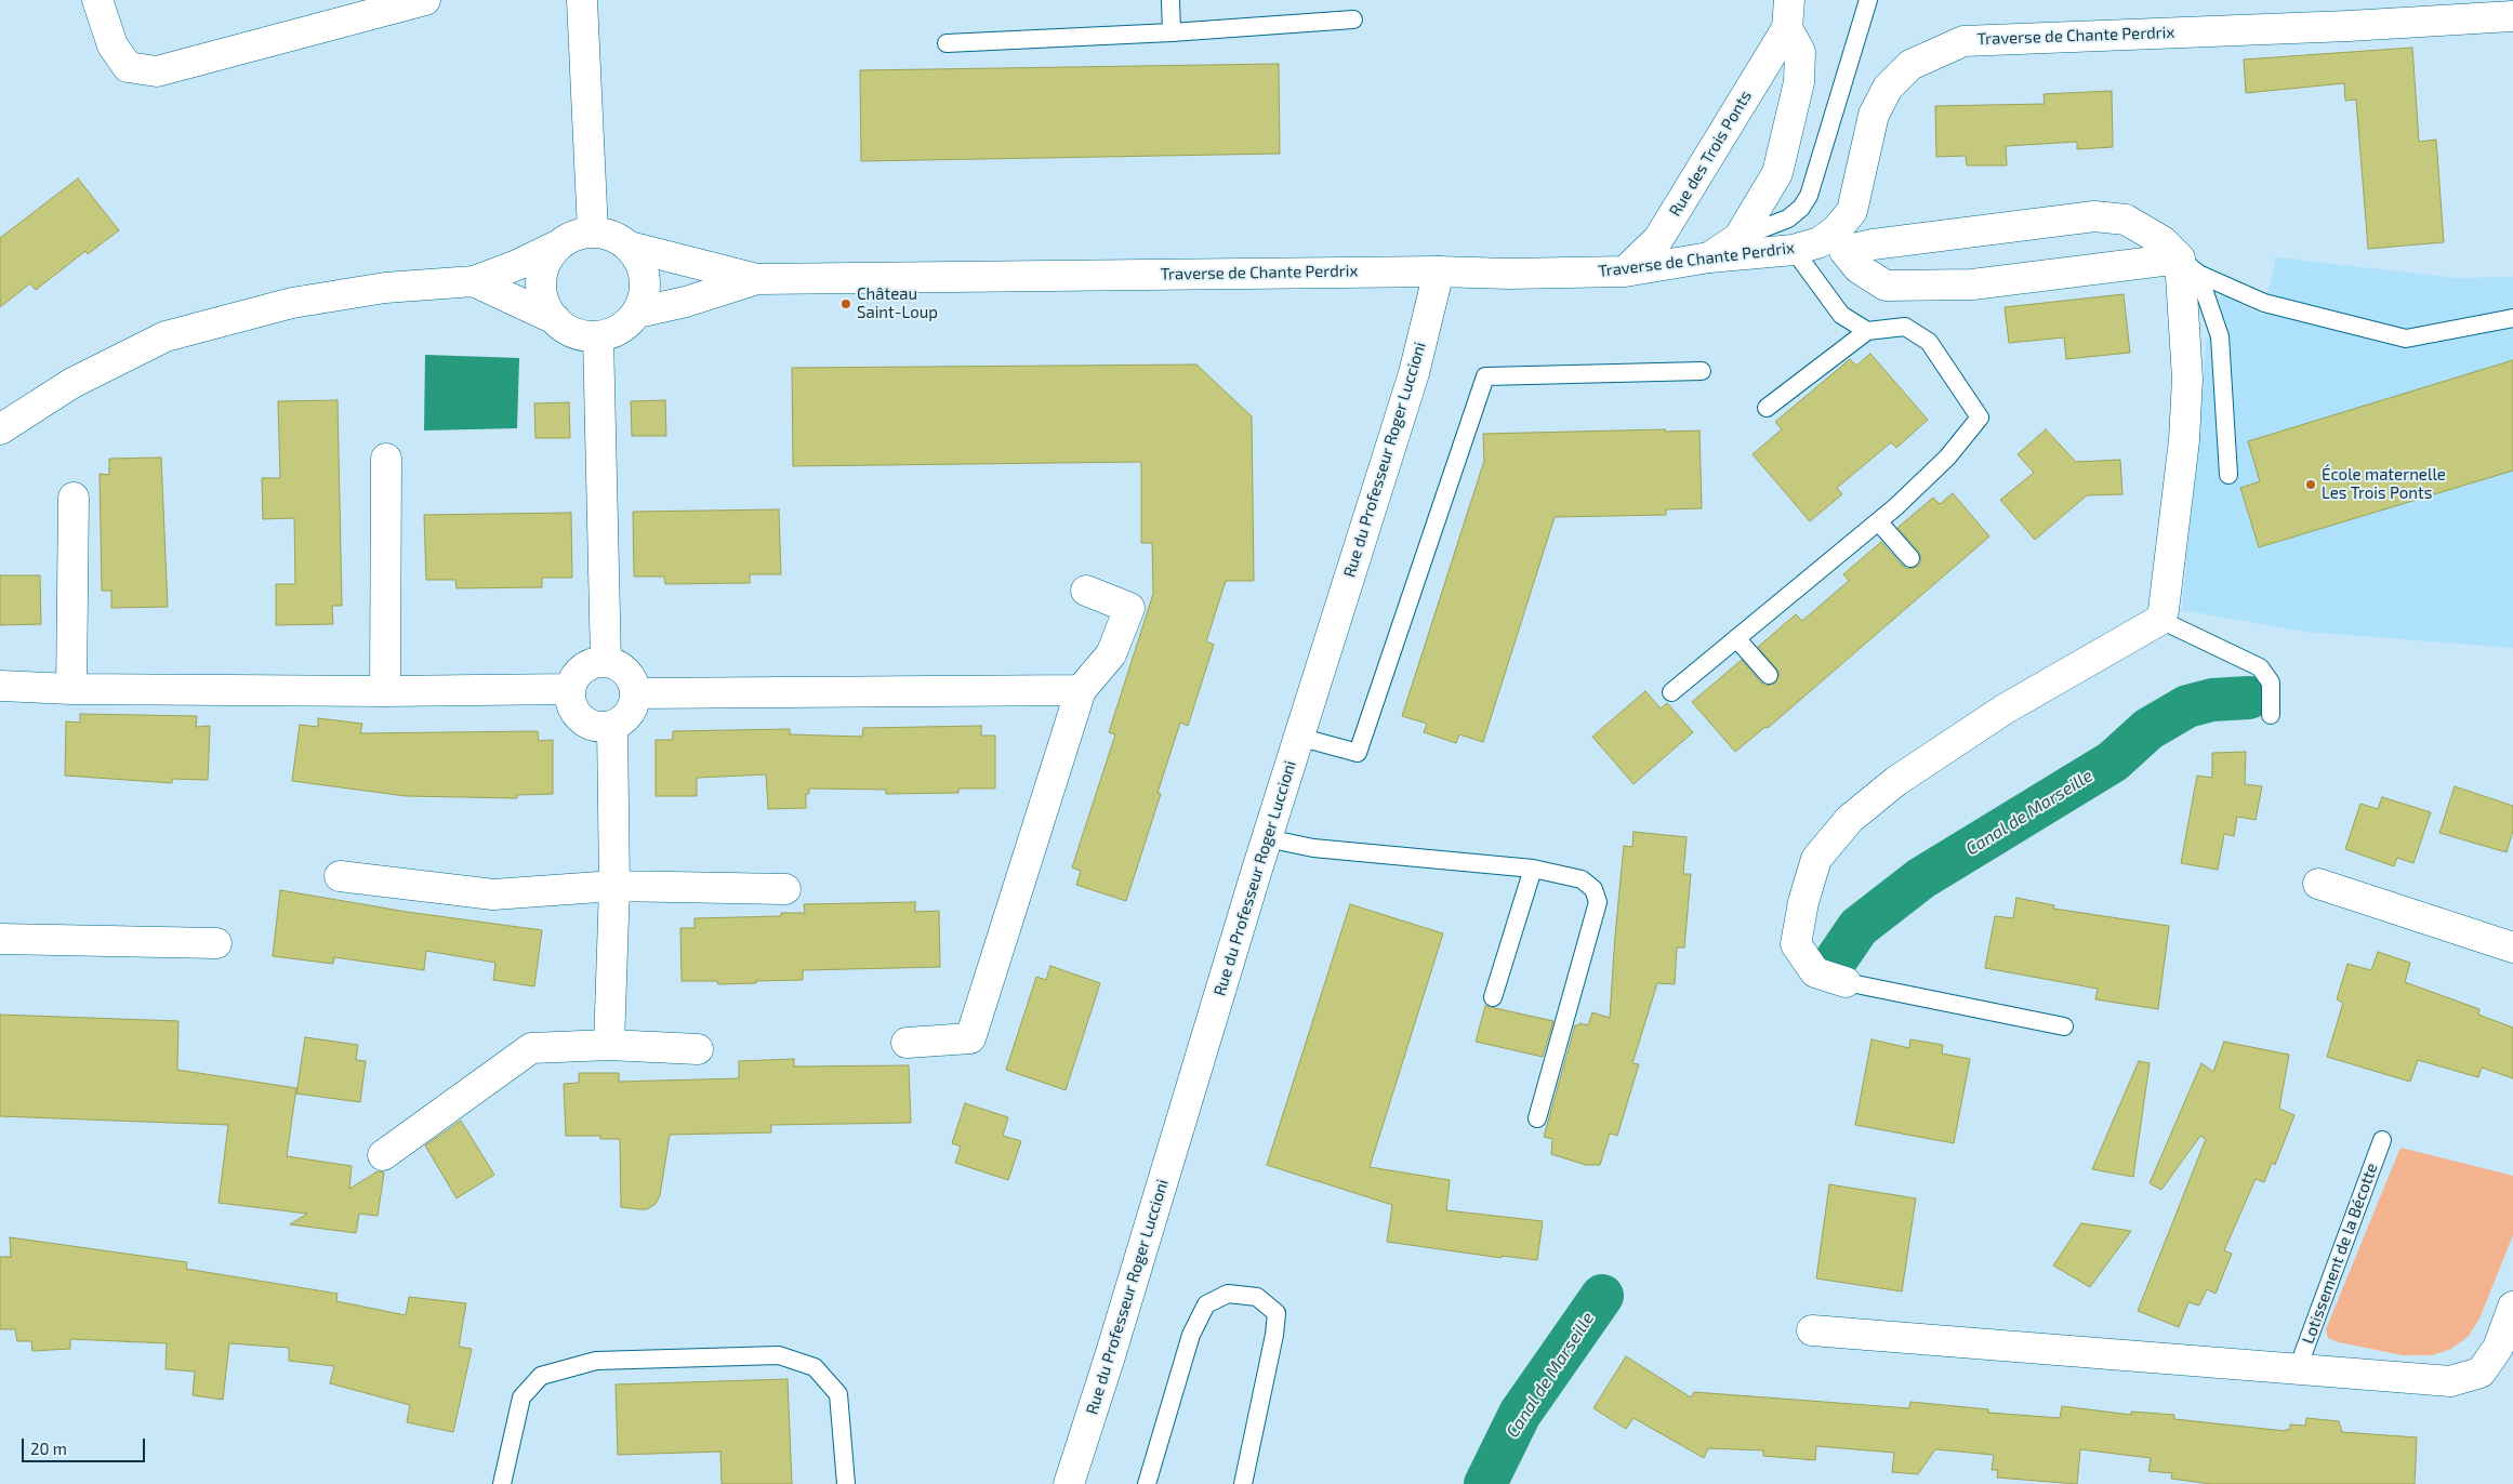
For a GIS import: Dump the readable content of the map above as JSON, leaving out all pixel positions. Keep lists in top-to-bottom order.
{
  "streets": {
    "street": ["Traverse de Chante Perdrix", "Rue des Trois Ponts", "Rue du Professeur Roger Luccioni"],
    "lane": ["Lotissement de la Bécotte"]
  },
  "crossings": [
    ["Traverse de Chante Perdrix", "Rue des Trois Ponts"],
    ["Traverse de Chante Perdrix", "Rue du Professeur Roger Luccioni"]
  ],
  "water": ["Canal de Marseille"],
  "places": ["Château Saint-Loup", "École maternelle Les Trois Ponts"],
  "scale_bar": "20 m"
}
